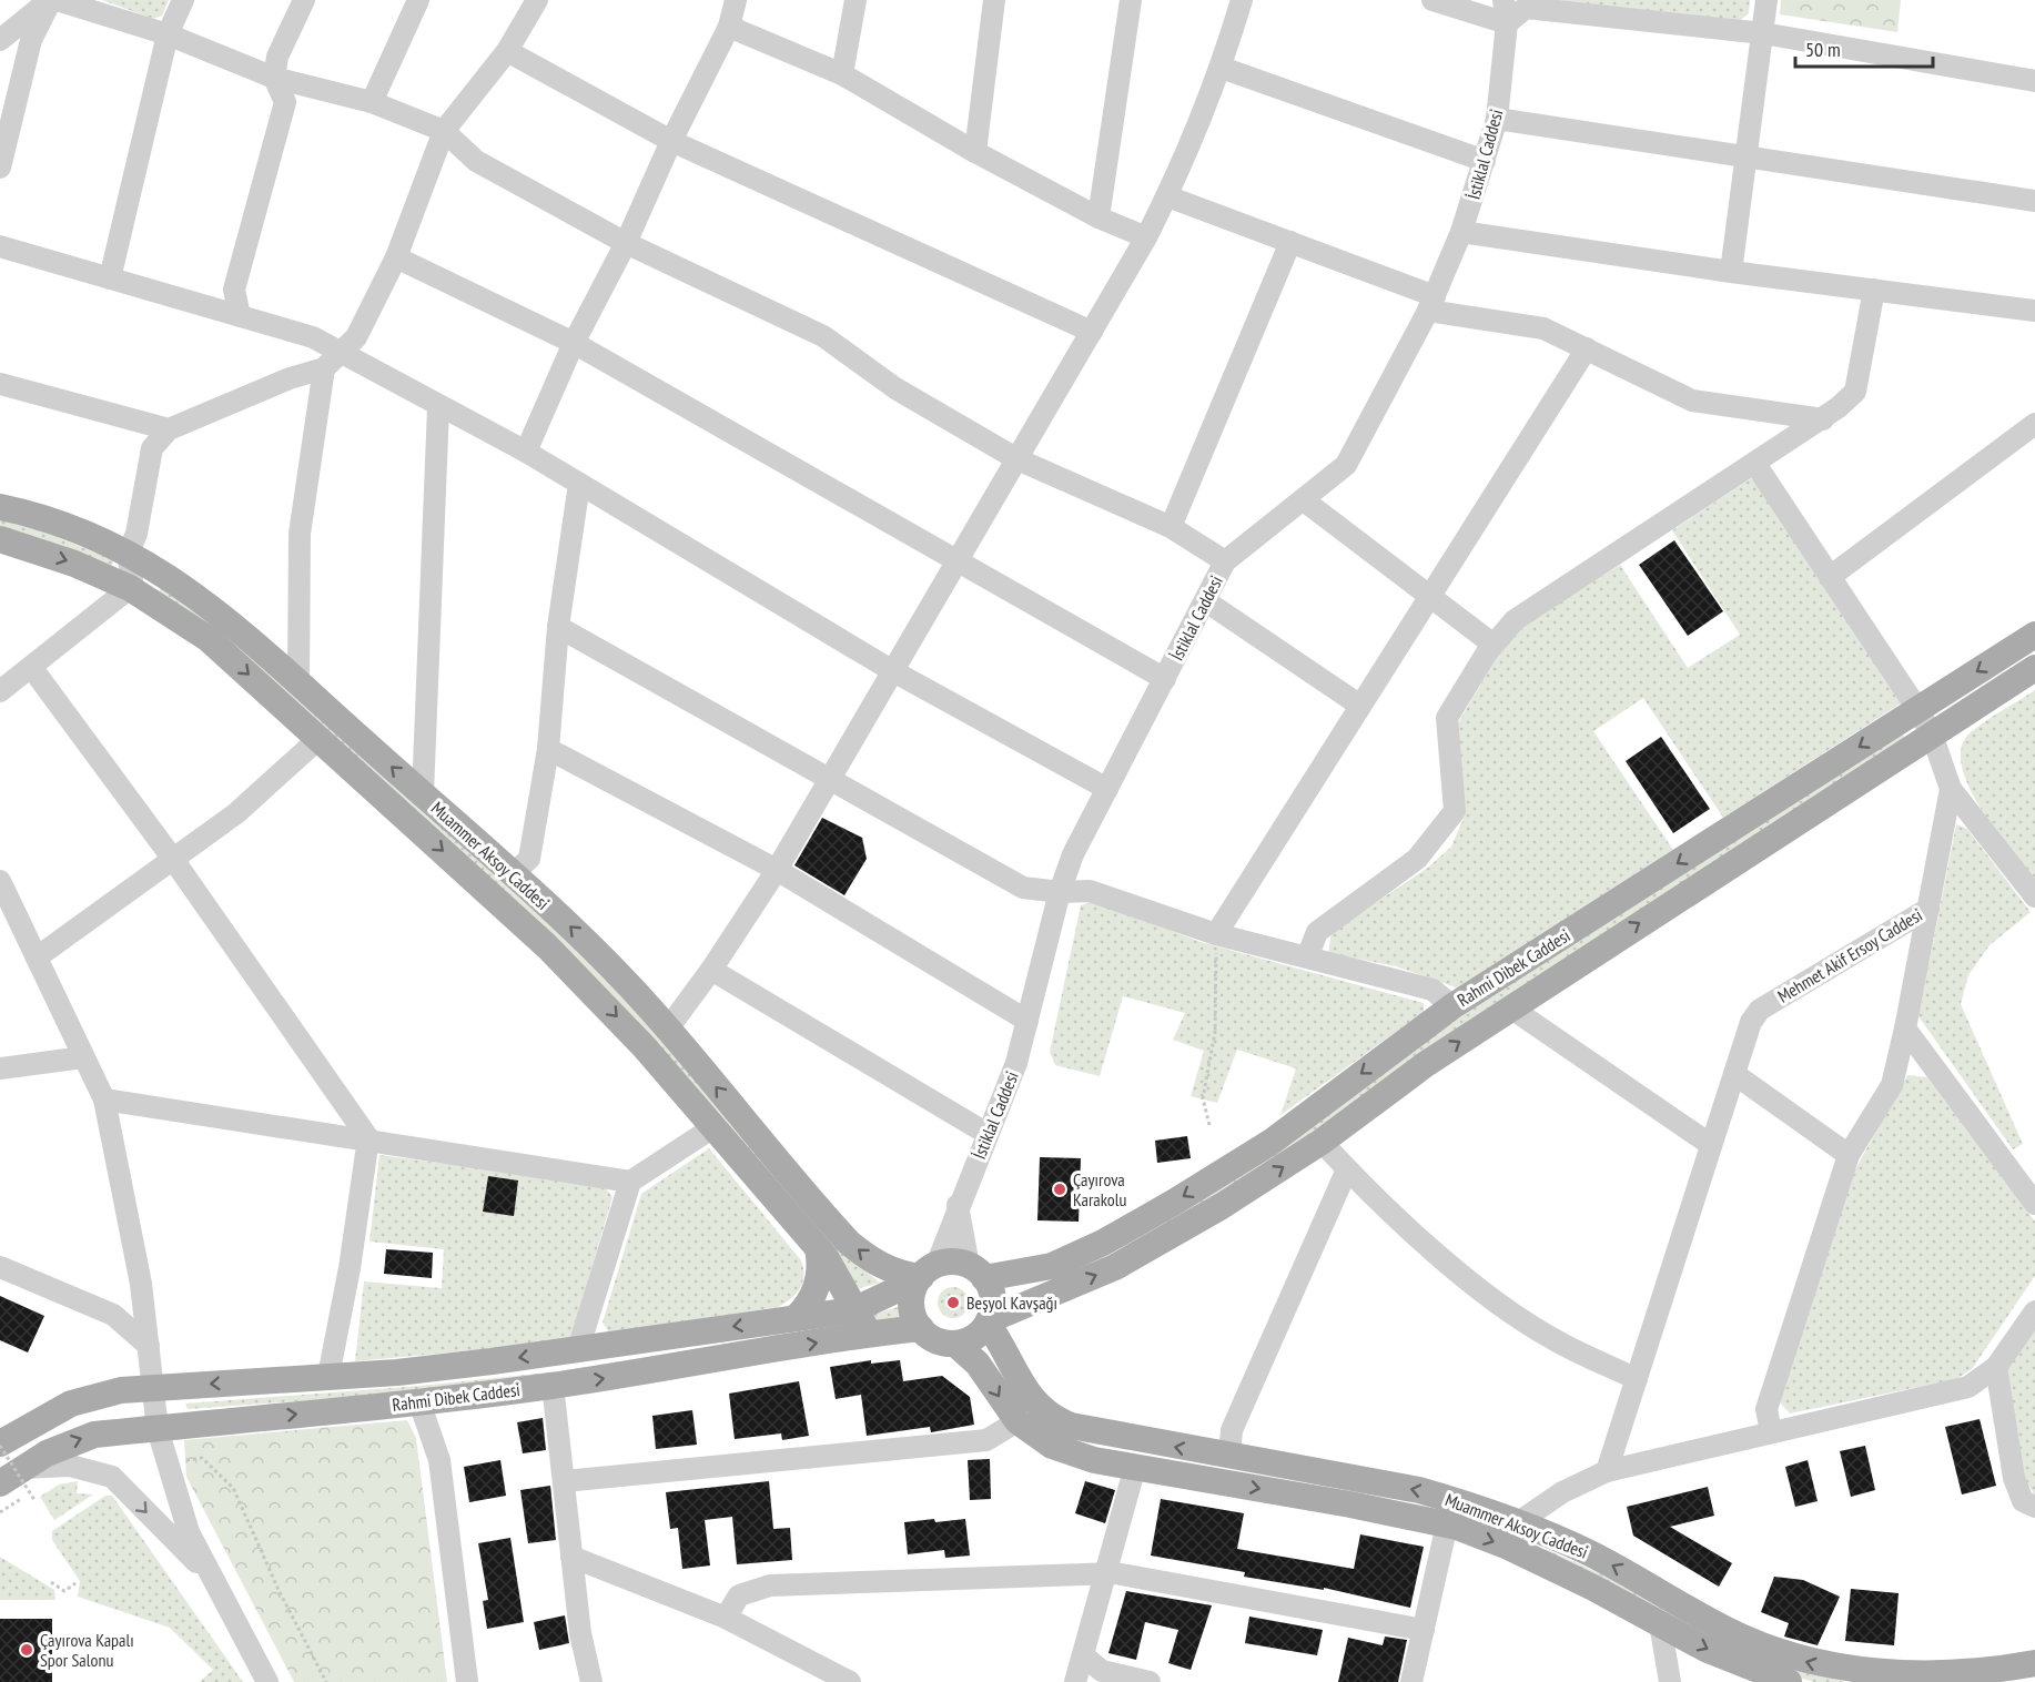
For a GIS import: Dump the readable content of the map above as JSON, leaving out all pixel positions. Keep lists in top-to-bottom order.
{
  "streets": {
    "main road": ["Muammer Aksoy Caddesi", "Rahmi Dibek Caddesi"],
    "street": ["İstiklal Caddesi", "Mehmet Akif Ersoy Caddesi"]
  },
  "crossings": [
    ["İstiklal Caddesi", "Muammer Aksoy Caddesi"],
    ["İstiklal Caddesi", "Rahmi Dibek Caddesi"],
    ["Muammer Aksoy Caddesi", "Rahmi Dibek Caddesi"],
    ["Mehmet Akif Ersoy Caddesi", "Rahmi Dibek Caddesi"]
  ],
  "places": ["Çayırova Karakolu", "Beşyol Kavşağı", "Çayırova Kapalı Spor Salonu"],
  "scale_bar": "50 m"
}
